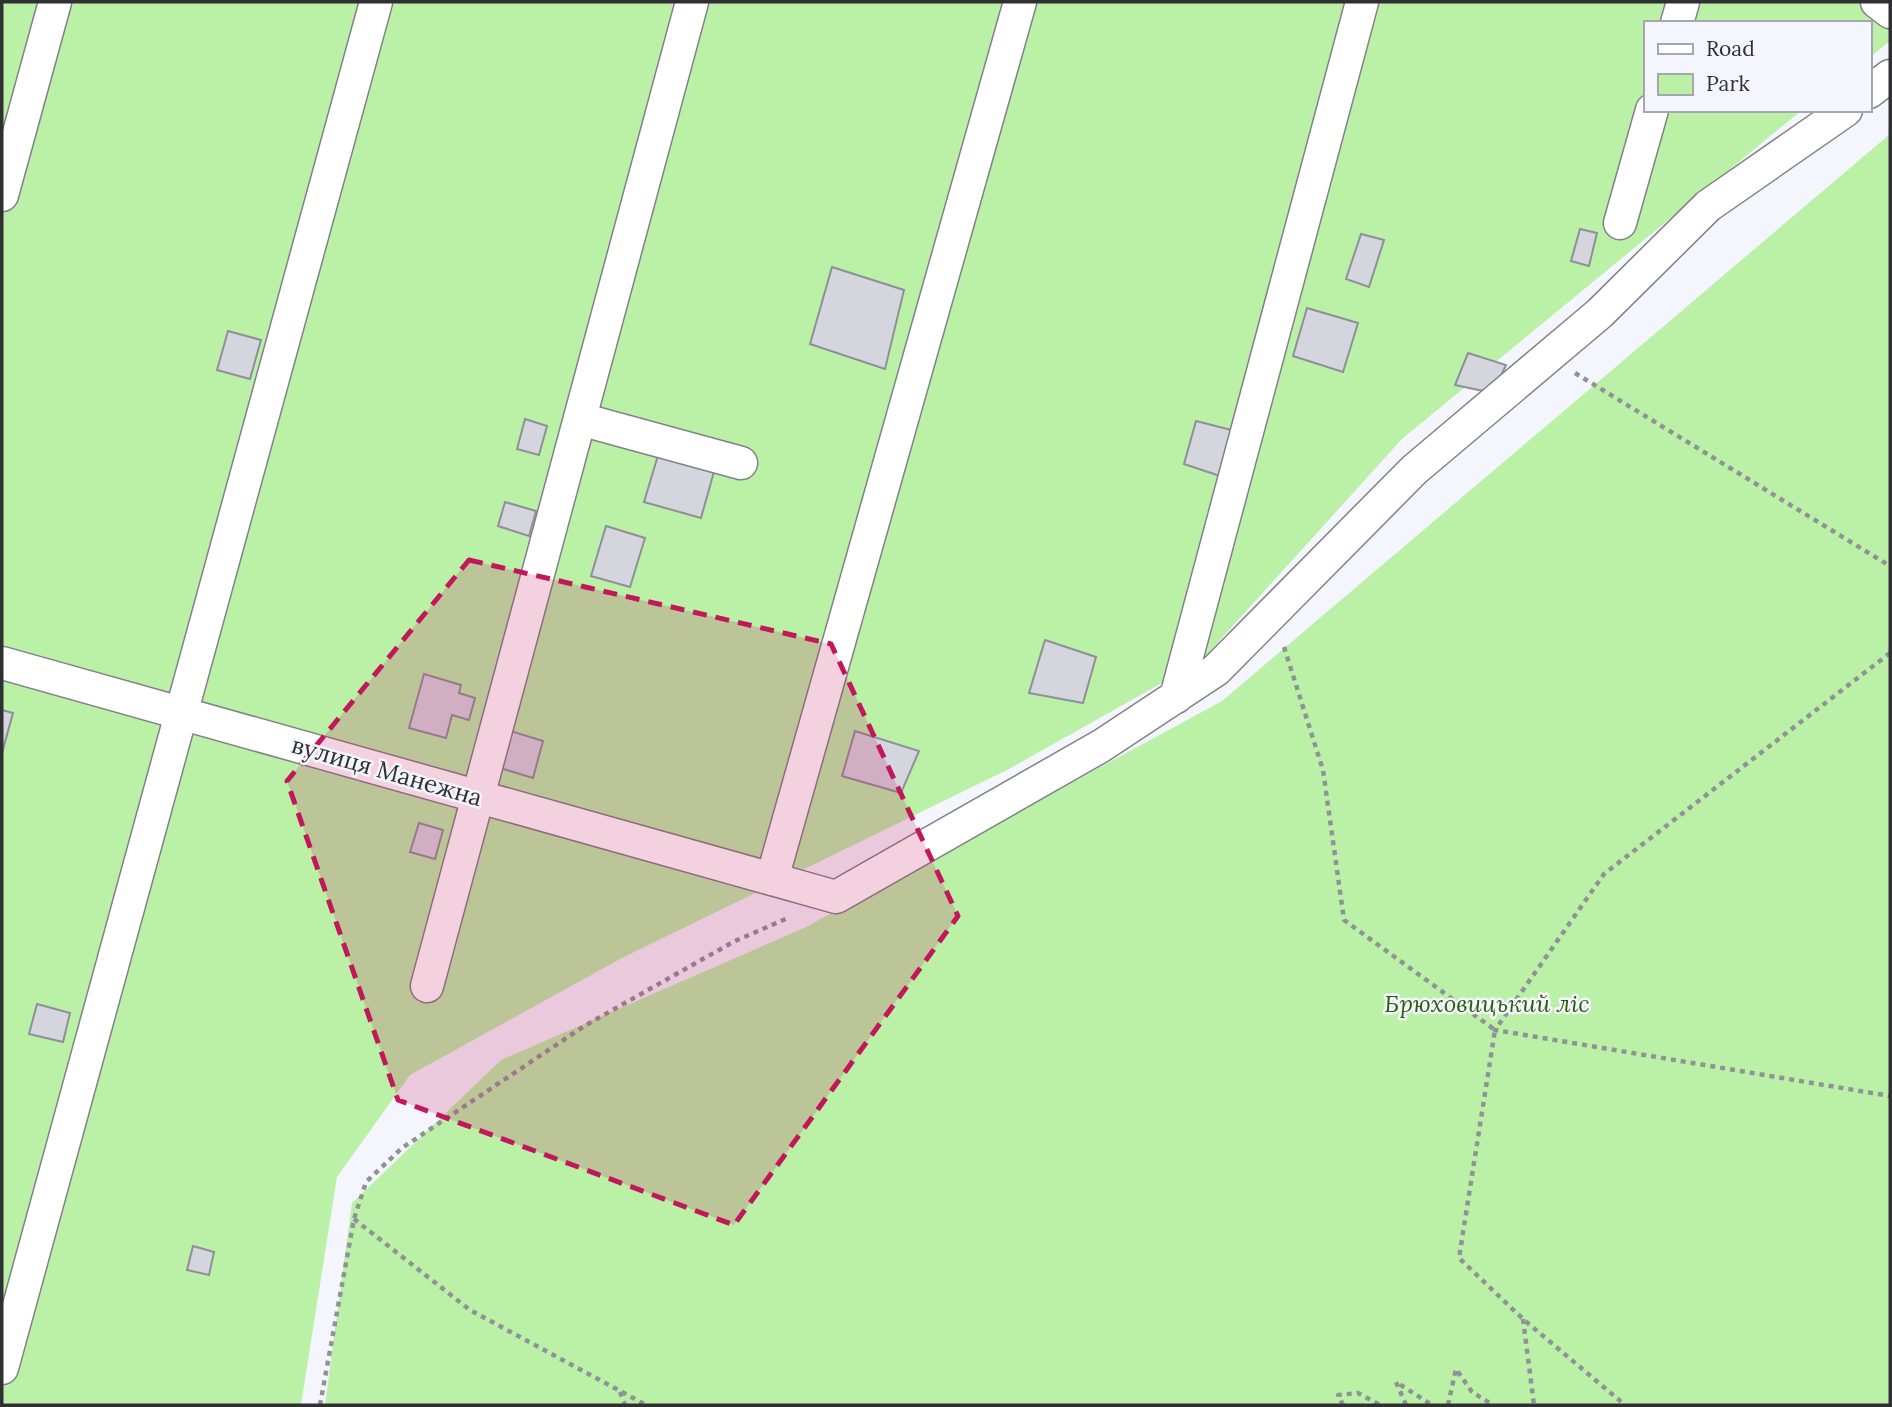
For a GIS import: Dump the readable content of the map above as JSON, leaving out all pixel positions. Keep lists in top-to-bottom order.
{
  "streets": {
    "street": ["вулиця Манежна"]
  },
  "parks": ["Брюховицький ліс"],
  "legend": ["Road", "Park"]
}
